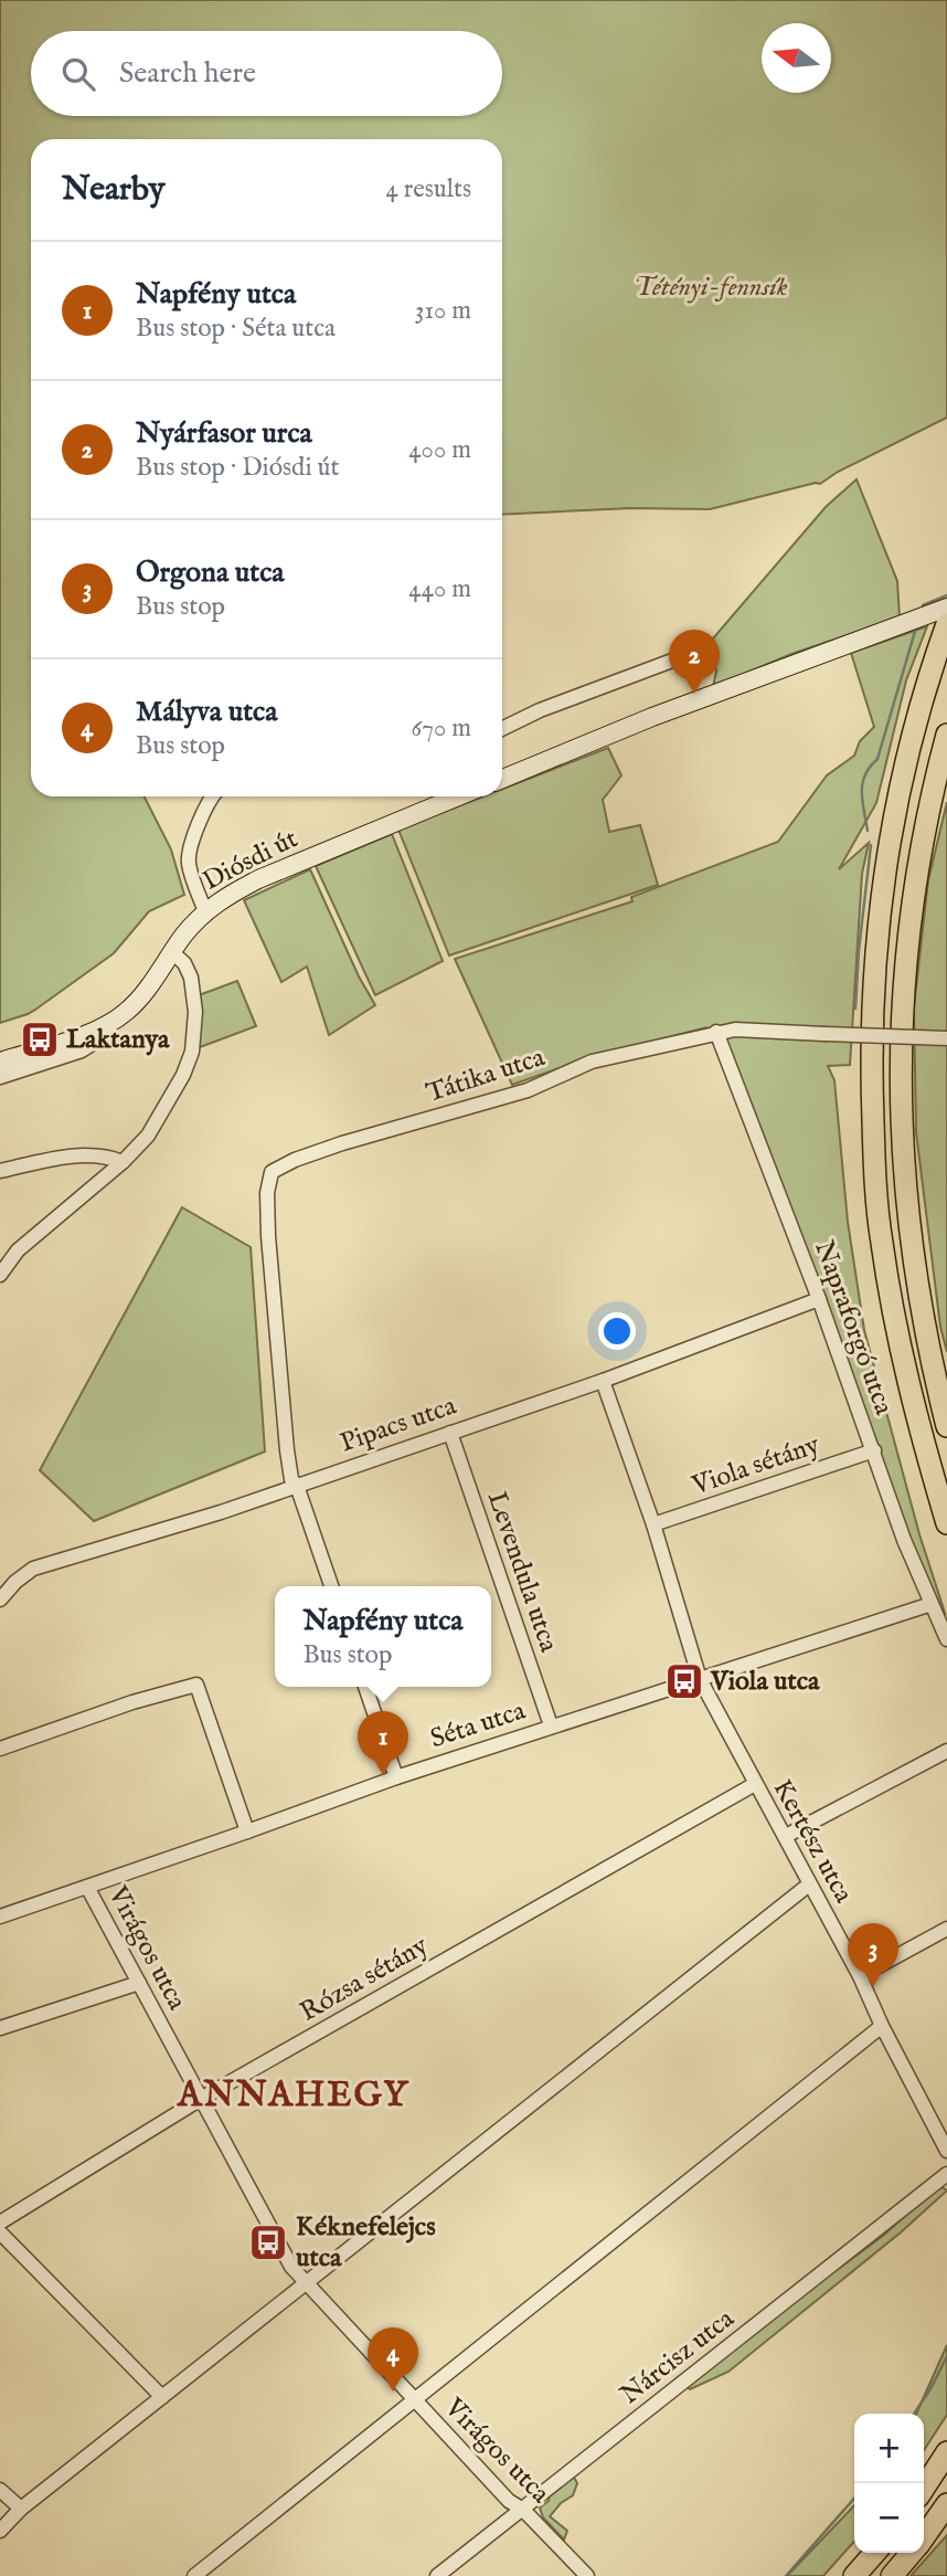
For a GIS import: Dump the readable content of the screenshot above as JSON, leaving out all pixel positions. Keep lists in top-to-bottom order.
{
  "streets": {
    "main road": ["Diósdi út"],
    "street": [
      "Tátika utca",
      "Napraforgó utca",
      "Pipacs utca",
      "Viola sétány",
      "Levendula utca",
      "Séta utca",
      "Kertész utca",
      "Virágos utca",
      "Rózsa sétány",
      "Nárcisz utca"
    ]
  },
  "crossings": [
    ["Tátika utca", "Napraforgó utca"],
    ["Tátika utca", "Pipacs utca"],
    ["Napraforgó utca", "Pipacs utca"],
    ["Napraforgó utca", "Viola sétány"],
    ["Napraforgó utca", "Séta utca"],
    ["Pipacs utca", "Levendula utca"],
    ["Levendula utca", "Séta utca"],
    ["Séta utca", "Kertész utca"],
    ["Séta utca", "Virágos utca"],
    ["Kertész utca", "Rózsa sétány"],
    ["Virágos utca", "Rózsa sétány"],
    ["Virágos utca", "Nárcisz utca"]
  ],
  "districts": ["ANNAHEGY"],
  "parks": ["Tétényi-fennsík"],
  "places": {
    "bus stop": ["Laktanya", "Viola utca", "Kéknefelejcs utca"]
  },
  "north": "left",
  "page": {
    "search": "Search here",
    "heading": ["Nearby", "4 results"],
    "list": [
      {
        "mark": "1",
        "name": "Napfény utca",
        "note": "Bus stop · Séta utca",
        "value": "310 m"
      },
      {
        "mark": "2",
        "name": "Nyárfasor urca",
        "note": "Bus stop · Diósdi út",
        "value": "400 m"
      },
      {
        "mark": "3",
        "name": "Orgona utca",
        "note": "Bus stop",
        "value": "440 m"
      },
      {
        "mark": "4",
        "name": "Mályva utca",
        "note": "Bus stop",
        "value": "670 m"
      }
    ],
    "pins": [
      "2",
      "1",
      "3",
      "4"
    ],
    "popup": ["Napfény utca", "Bus stop"],
    "map_buttons": ["+", "−"]
  }
}
